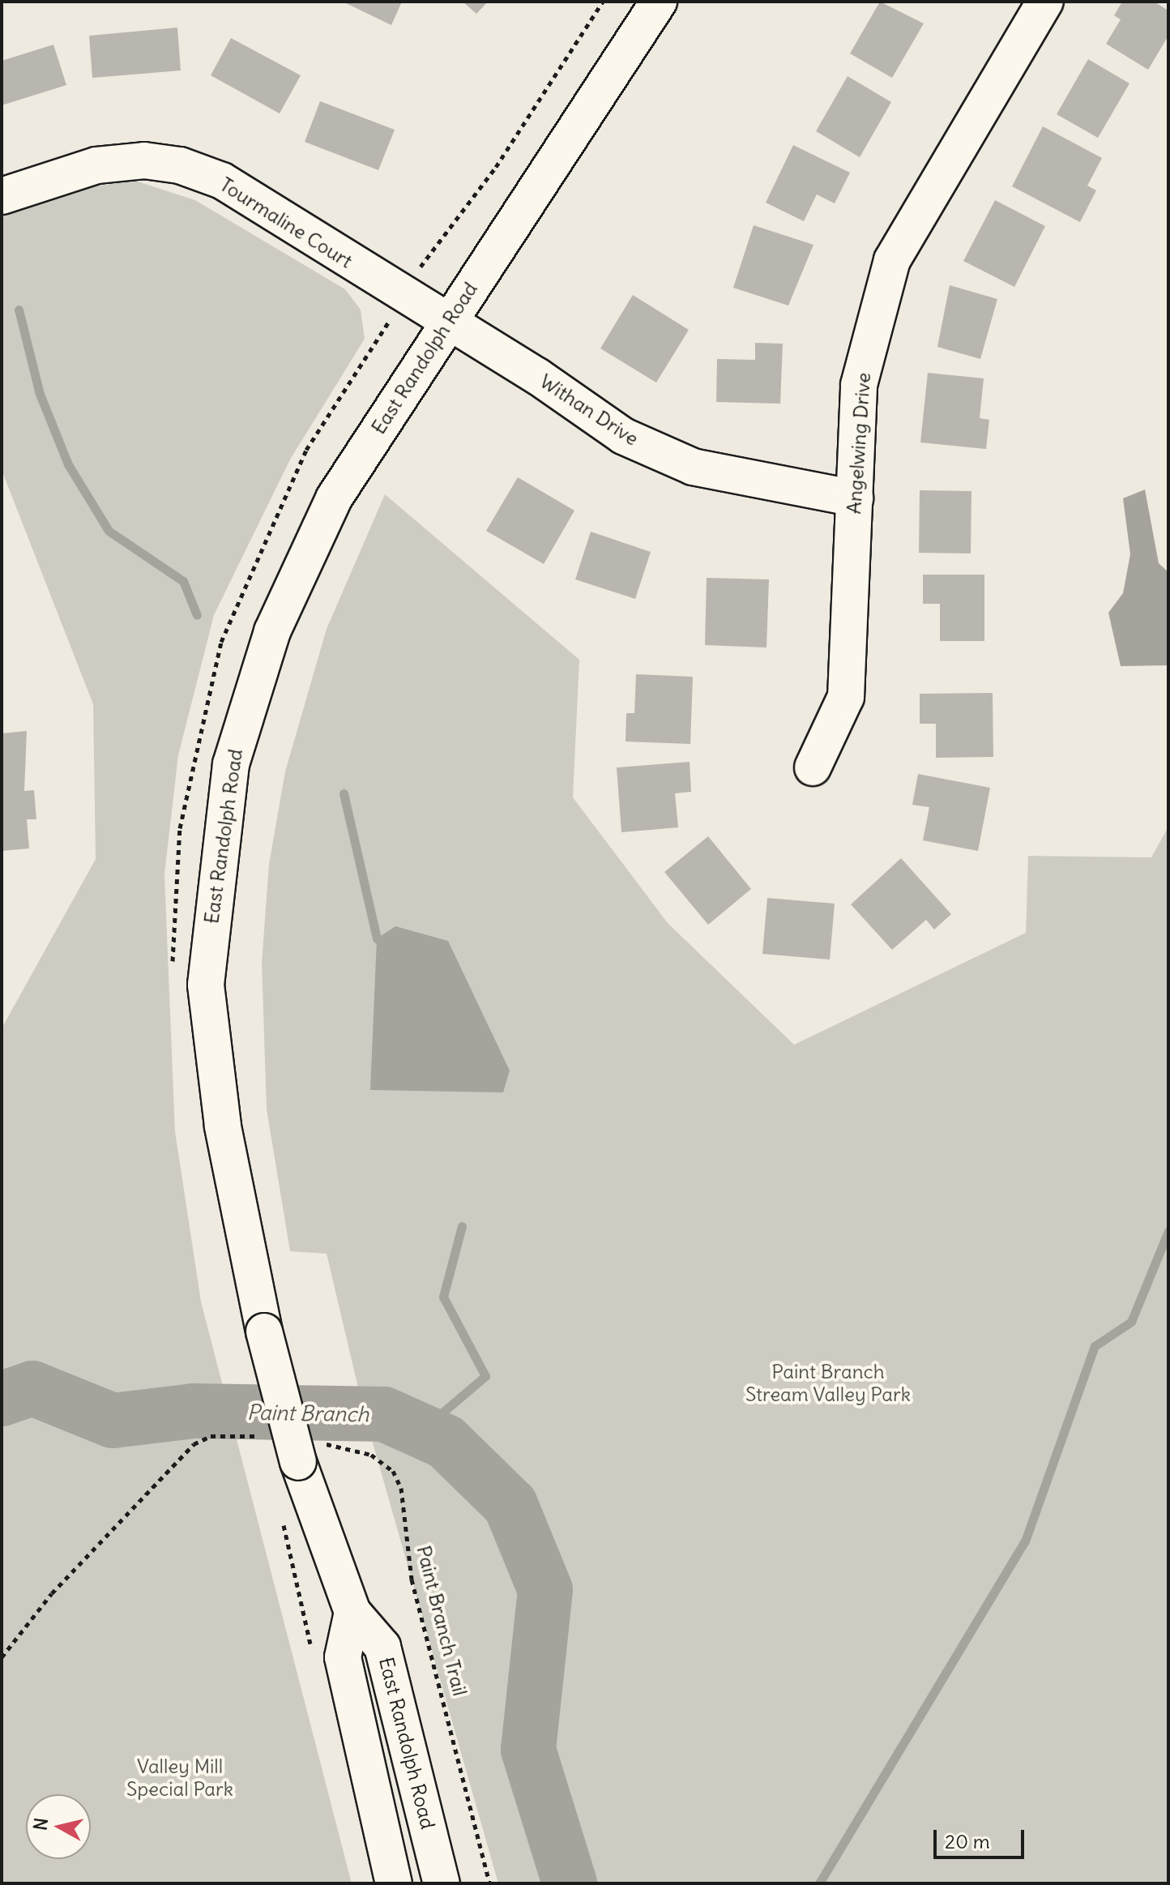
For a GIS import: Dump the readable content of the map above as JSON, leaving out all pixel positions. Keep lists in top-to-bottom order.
{
  "streets": {
    "main road": [
      "Tourmaline Court",
      "East Randolph Road",
      "Withan Drive",
      "Angelwing Drive"
    ],
    "path": ["Paint Branch Trail"]
  },
  "crossings": [
    ["Tourmaline Court", "East Randolph Road"],
    ["Tourmaline Court", "Withan Drive"],
    ["East Randolph Road", "Withan Drive"],
    ["East Randolph Road", "Paint Branch Trail"],
    ["Withan Drive", "Angelwing Drive"]
  ],
  "water": ["Paint Branch"],
  "parks": ["Paint Branch Stream Valley Park", "Valley Mill Special Park"],
  "scale_bar": "20 m",
  "north": "left"
}
